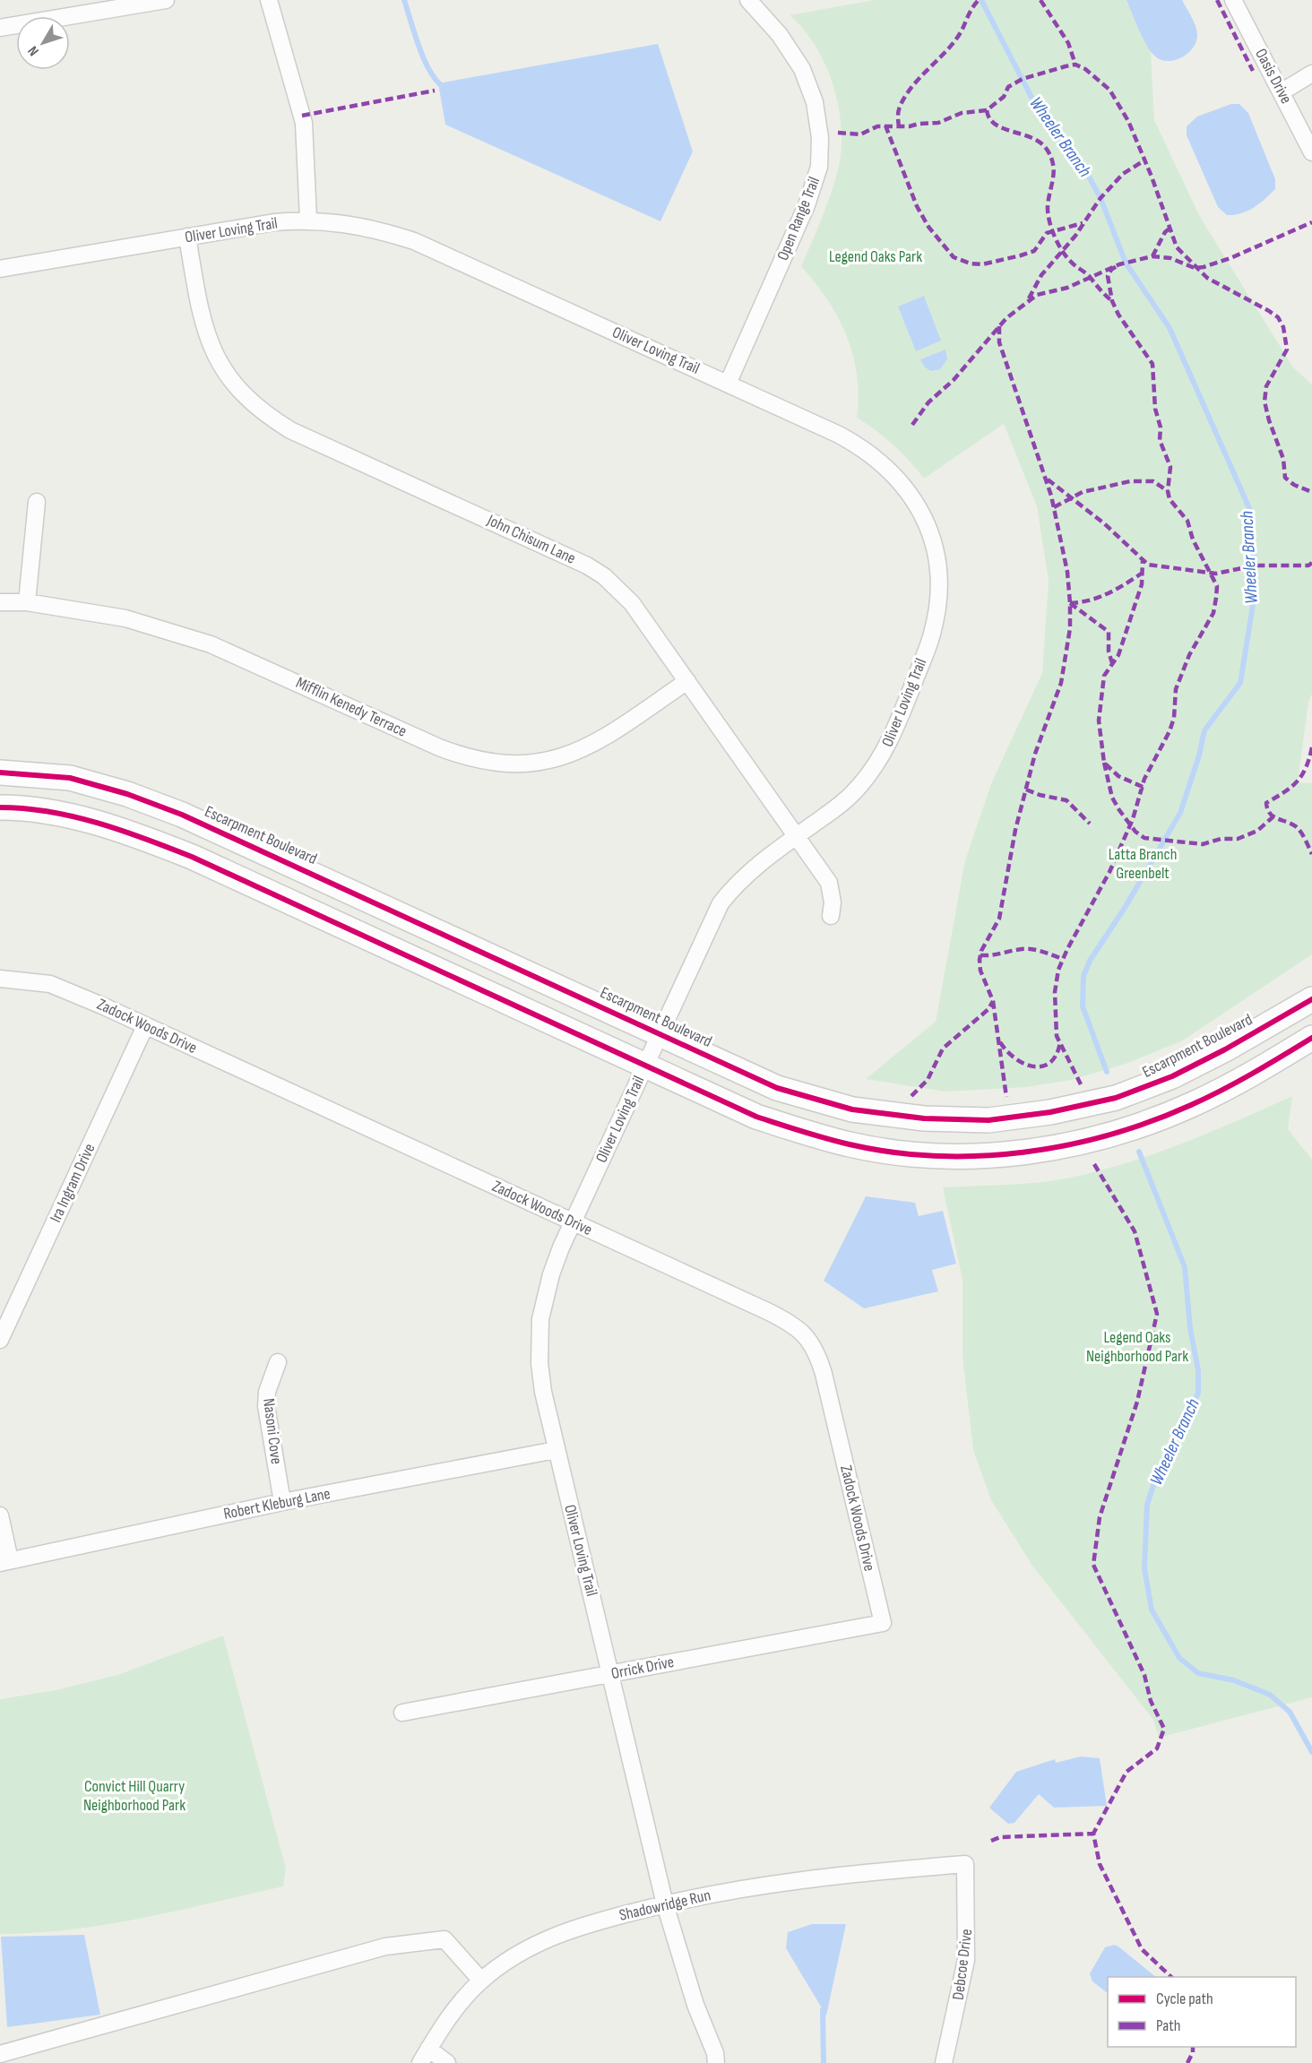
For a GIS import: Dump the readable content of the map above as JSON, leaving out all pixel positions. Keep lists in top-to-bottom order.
{
  "streets": {
    "main road": ["Escarpment Boulevard"],
    "street": [
      "Oasis Drive",
      "Open Range Trail",
      "Oliver Loving Trail",
      "John Chisum Lane",
      "Mifflin Kenedy Terrace",
      "Zadock Woods Drive",
      "Ira Ingram Drive",
      "Nasoni Cove",
      "Robert Kleburg Lane",
      "Orrick Drive",
      "Shadowridge Run",
      "Debcoe Drive"
    ]
  },
  "crossings": [
    ["Open Range Trail", "Oliver Loving Trail"],
    ["Oliver Loving Trail", "John Chisum Lane"],
    ["Oliver Loving Trail", "Escarpment Boulevard"],
    ["Oliver Loving Trail", "Zadock Woods Drive"],
    ["Oliver Loving Trail", "Robert Kleburg Lane"],
    ["Oliver Loving Trail", "Orrick Drive"],
    ["Oliver Loving Trail", "Shadowridge Run"],
    ["John Chisum Lane", "Mifflin Kenedy Terrace"],
    ["Zadock Woods Drive", "Ira Ingram Drive"],
    ["Zadock Woods Drive", "Orrick Drive"],
    ["Nasoni Cove", "Robert Kleburg Lane"],
    ["Shadowridge Run", "Debcoe Drive"]
  ],
  "water": ["Wheeler Branch"],
  "parks": [
    "Legend Oaks Park",
    "Latta Branch Greenbelt",
    "Legend Oaks Neighborhood Park",
    "Convict Hill Quarry Neighborhood Park"
  ],
  "legend": ["Cycle path", "Path"],
  "north": "bottom left"
}
